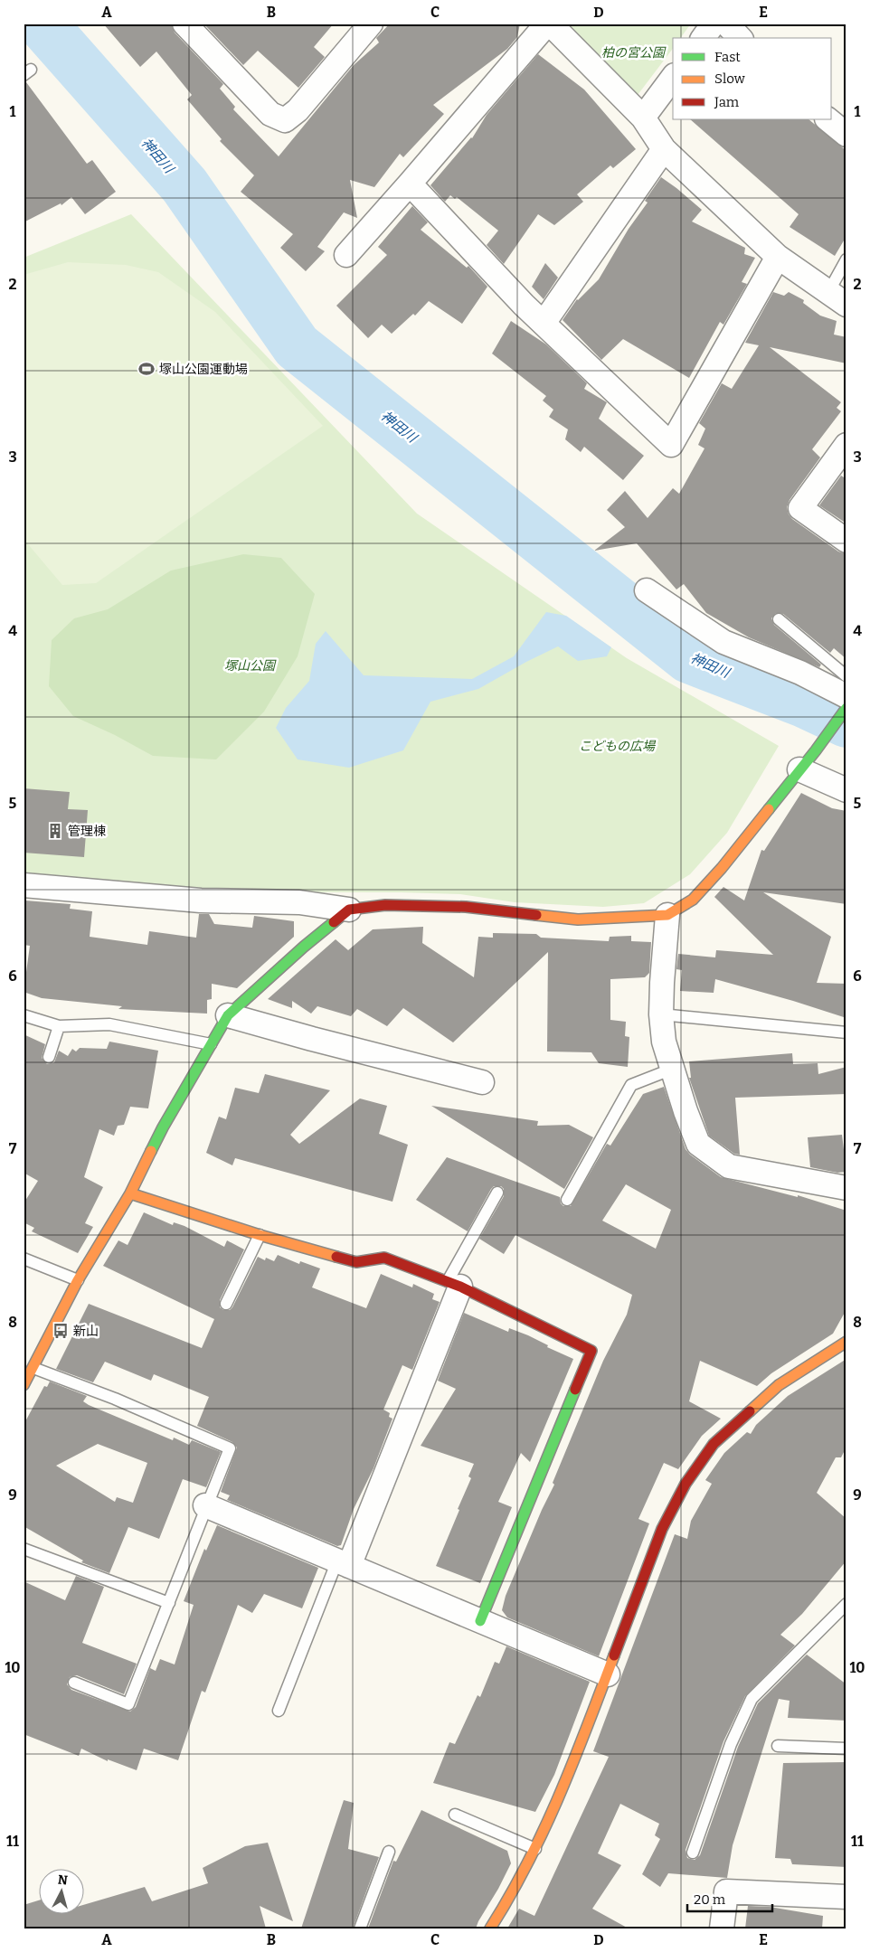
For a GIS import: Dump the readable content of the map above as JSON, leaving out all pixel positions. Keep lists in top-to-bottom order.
{
  "water": ["神田川"],
  "parks": ["柏の宮公園", "塚山公園", "こどもの広場"],
  "places": {
    "sports": ["塚山公園運動場"],
    "building": ["管理棟"],
    "bus stop": ["新山"]
  },
  "legend": ["Fast", "Slow", "Jam"],
  "scale_bar": "20 m",
  "north": "top",
  "grid": {
    "columns": [
      "A",
      "B",
      "C",
      "D",
      "E"
    ],
    "rows": [
      "1",
      "2",
      "3",
      "4",
      "5",
      "6",
      "7",
      "8",
      "9",
      "10",
      "11"
    ]
  }
}
